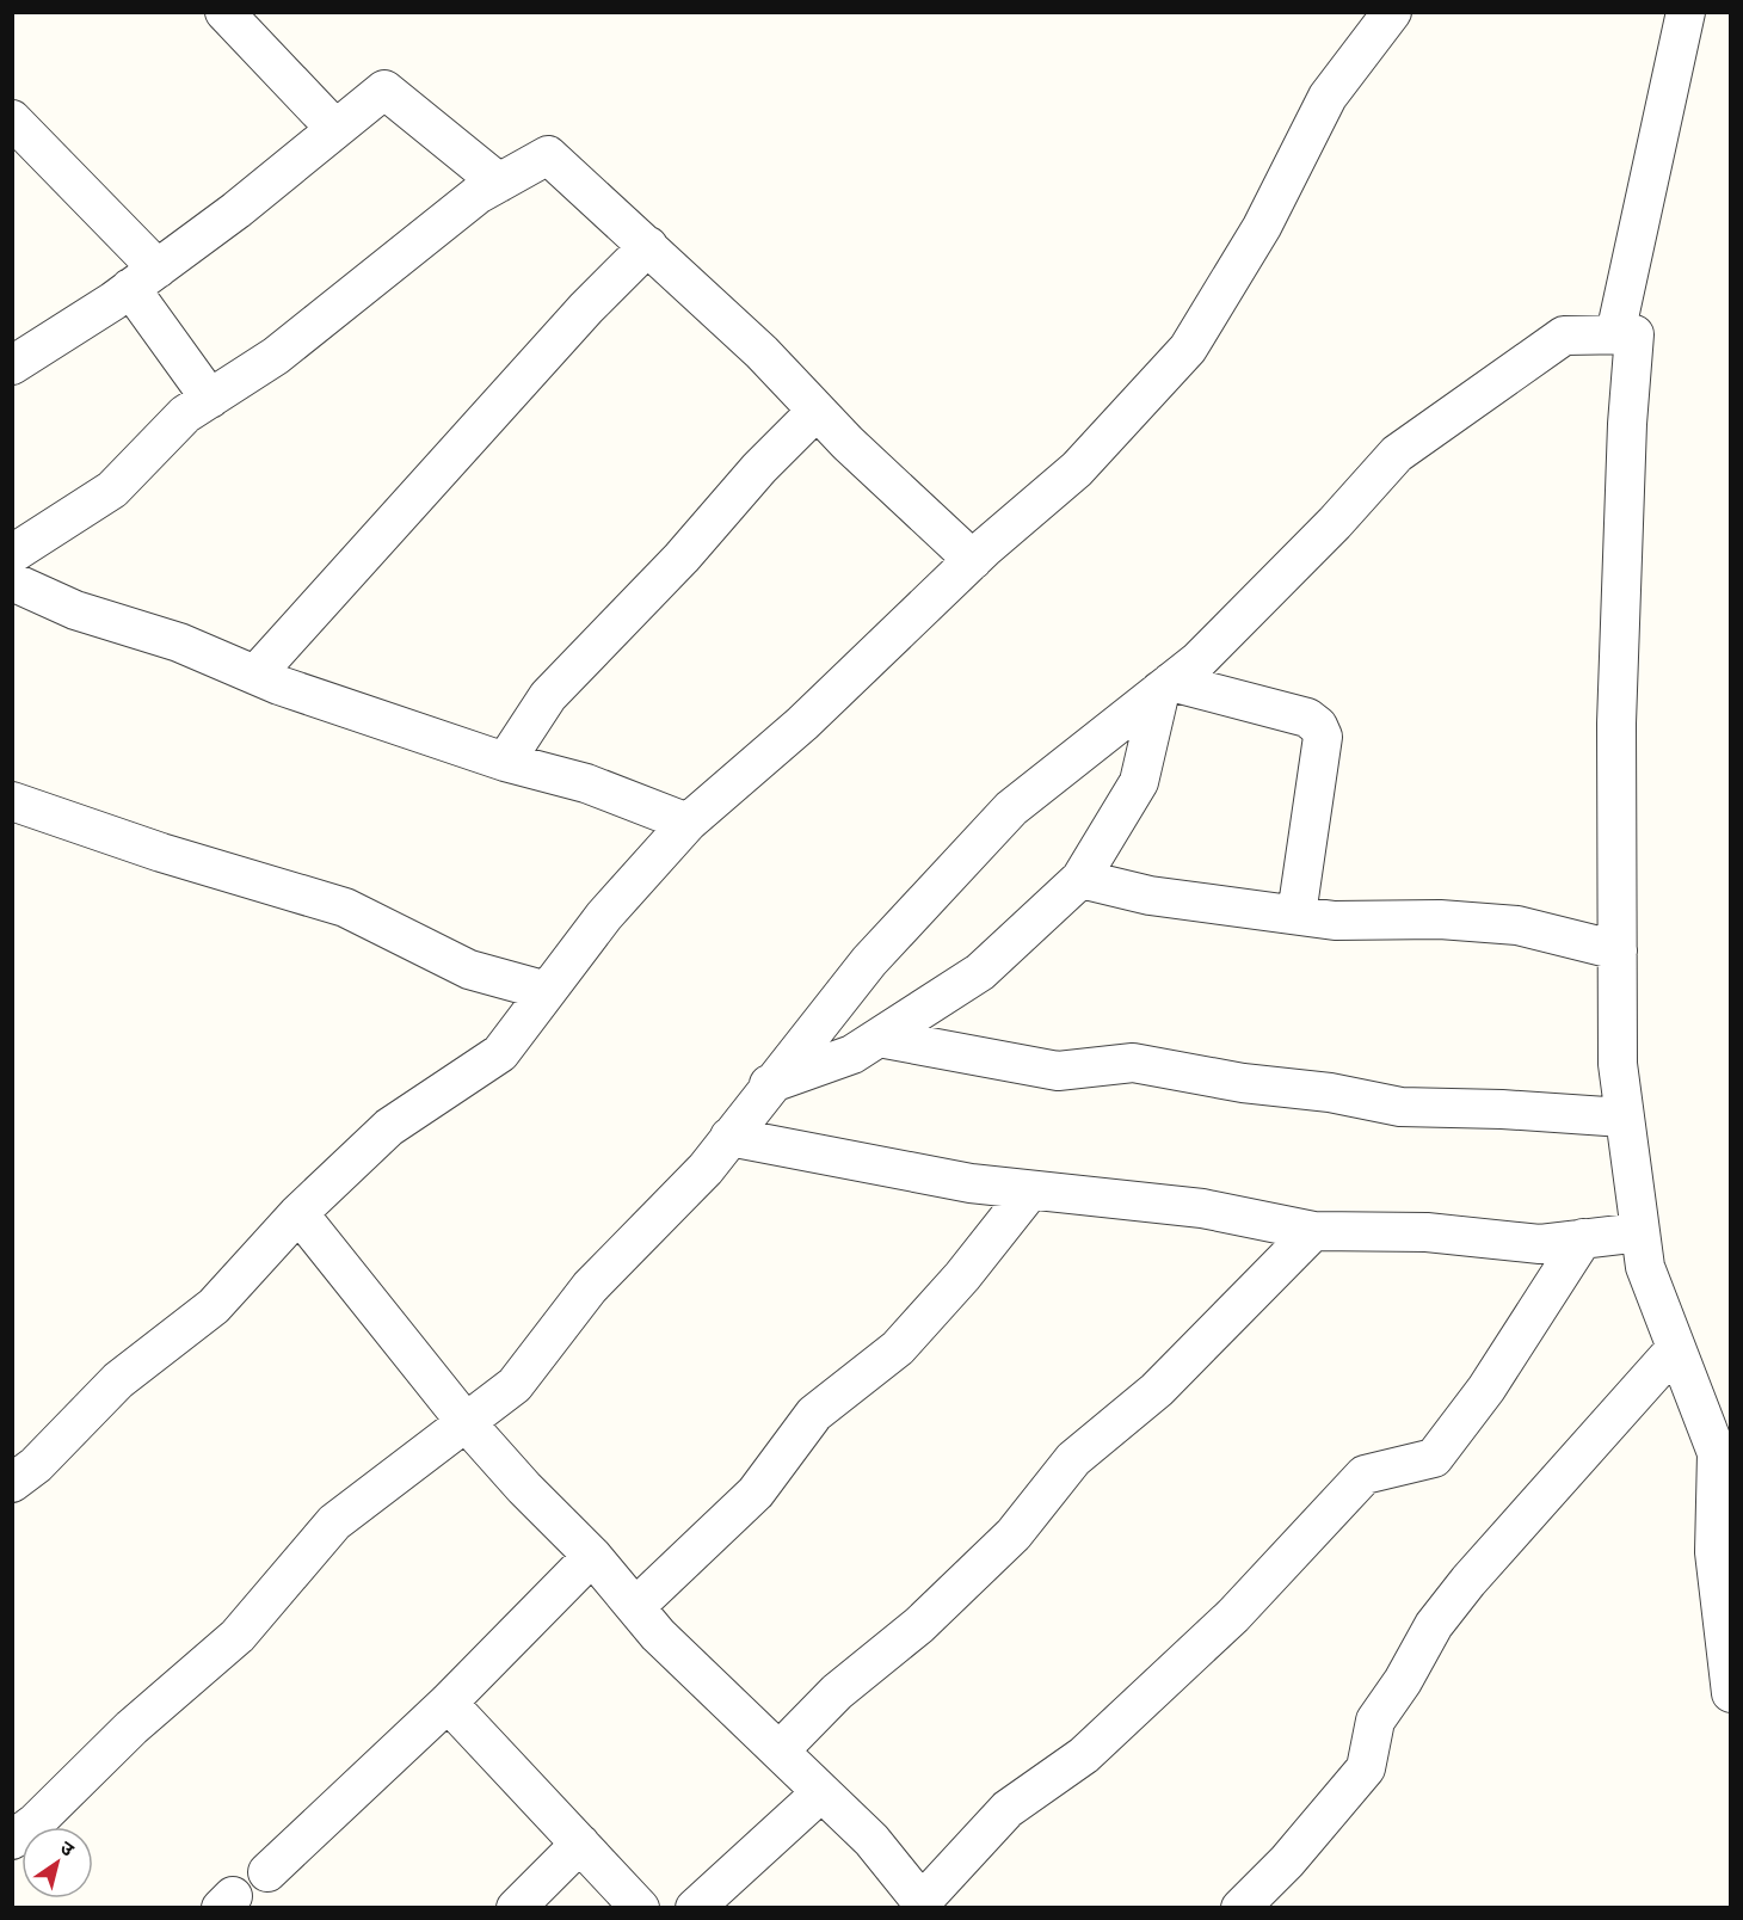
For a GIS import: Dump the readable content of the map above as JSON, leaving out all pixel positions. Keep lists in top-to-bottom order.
{
  "north": "top right"
}
